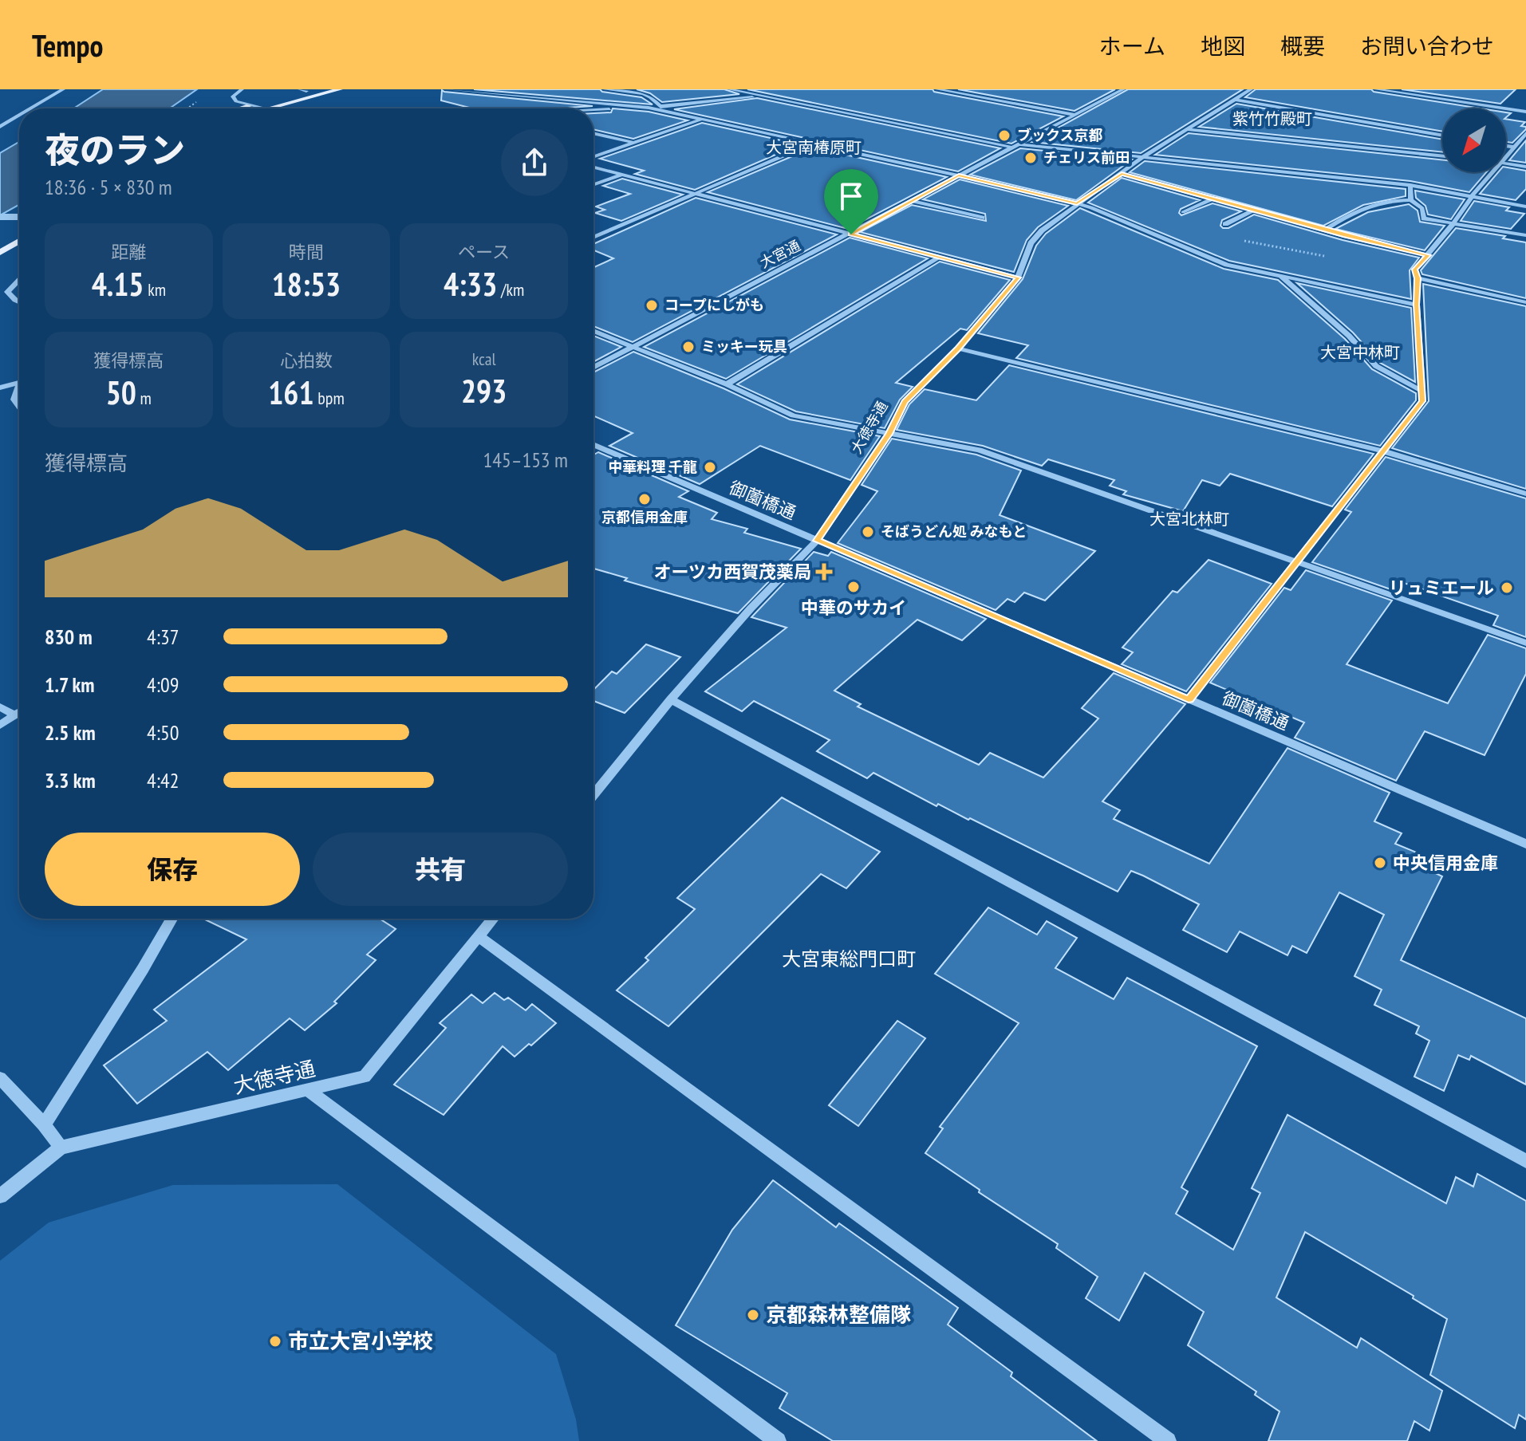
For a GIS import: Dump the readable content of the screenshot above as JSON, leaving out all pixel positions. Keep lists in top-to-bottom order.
{
  "streets": {
    "street": ["大宮通", "大徳寺通", "御薗橋通"]
  },
  "crossings": [
    ["大徳寺通", "御薗橋通"]
  ],
  "districts": [
    "紫竹竹殿町",
    "大宮南椿原町",
    "大宮中林町",
    "大宮北林町",
    "大宮東総門口町"
  ],
  "places": {
    "other": [
      "ブックス京都",
      "チェリス前田",
      "コープにしがも",
      "ミッキー玩具",
      "中華料理 千龍",
      "京都信用金庫",
      "そばうどん処 みなもと",
      "中華のサカイ",
      "リュミエール",
      "中央信用金庫",
      "京都森林整備隊",
      "市立大宮小学校"
    ],
    "health": ["オーツカ西賀茂薬局"]
  },
  "north": "bottom left",
  "page": {
    "header": "Tempo",
    "nav": [
      "ホーム",
      "地図",
      "概要",
      "お問い合わせ"
    ],
    "heading": ["夜のラン", "18:36 · 5 × 830 m"],
    "stats": [
      ["距離", "4.15 km"],
      ["時間", "18:53"],
      ["ペース", "4:33 /km"],
      ["獲得標高", "50 m"],
      ["心拍数", "161 bpm"],
      ["kcal", "293"]
    ],
    "chart": ["獲得標高", "145–153 m"],
    "list": [
      {
        "name": "830 m",
        "note": "4:37"
      },
      {
        "name": "1.7 km",
        "note": "4:09"
      },
      {
        "name": "2.5 km",
        "note": "4:50"
      },
      {
        "name": "3.3 km",
        "note": "4:42"
      }
    ],
    "buttons": ["保存", "共有"]
  }
}
